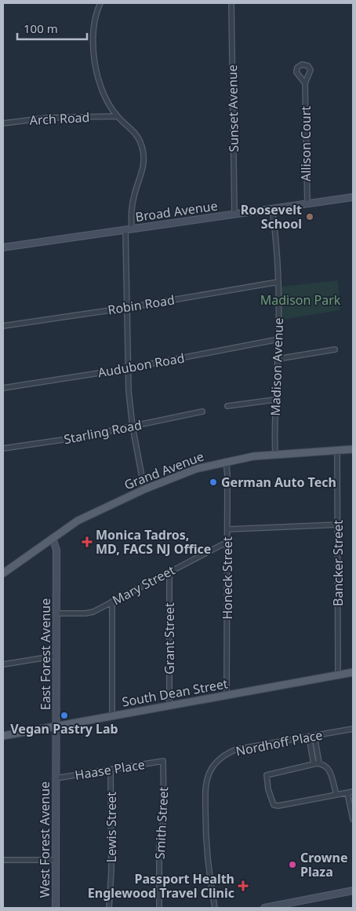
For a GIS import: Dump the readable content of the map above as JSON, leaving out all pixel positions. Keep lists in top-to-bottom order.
{
  "streets": {
    "main road": ["Grand Avenue", "South Dean Street"],
    "street": [
      "Sunset Avenue",
      "Arch Road",
      "Allison Court",
      "Broad Avenue",
      "Robin Road",
      "Audubon Road",
      "Madison Avenue",
      "Starling Road",
      "Bancker Street",
      "Honeck Street",
      "Mary Street",
      "Grant Street",
      "East Forest Avenue",
      "Nordhoff Place",
      "Haase Place",
      "Smith Street",
      "Lewis Street",
      "West Forest Avenue"
    ]
  },
  "crossings": [
    ["Sunset Avenue", "Broad Avenue"],
    ["Allison Court", "Broad Avenue"],
    ["Broad Avenue", "Madison Avenue"],
    ["Robin Road", "Madison Avenue"],
    ["Audubon Road", "Madison Avenue"],
    ["Madison Avenue", "Grand Avenue"],
    ["Grand Avenue", "Bancker Street"],
    ["Grand Avenue", "Honeck Street"],
    ["Grand Avenue", "East Forest Avenue"],
    ["Bancker Street", "South Dean Street"],
    ["Honeck Street", "Mary Street"],
    ["Honeck Street", "South Dean Street"],
    ["Mary Street", "Grant Street"],
    ["Mary Street", "East Forest Avenue"],
    ["Grant Street", "South Dean Street"],
    ["East Forest Avenue", "South Dean Street"],
    ["East Forest Avenue", "West Forest Avenue"],
    ["Haase Place", "Smith Street"],
    ["Haase Place", "Lewis Street"],
    ["Haase Place", "West Forest Avenue"]
  ],
  "parks": ["Madison Park"],
  "places": {
    "other": [
      "Roosevelt School",
      "German Auto Tech",
      "Vegan Pastry Lab",
      "Crowne Plaza"
    ],
    "health": ["Monica Tadros, MD, FACS NJ Office", "Passport Health Englewood Travel Clinic"]
  },
  "scale_bar": "100 m"
}
